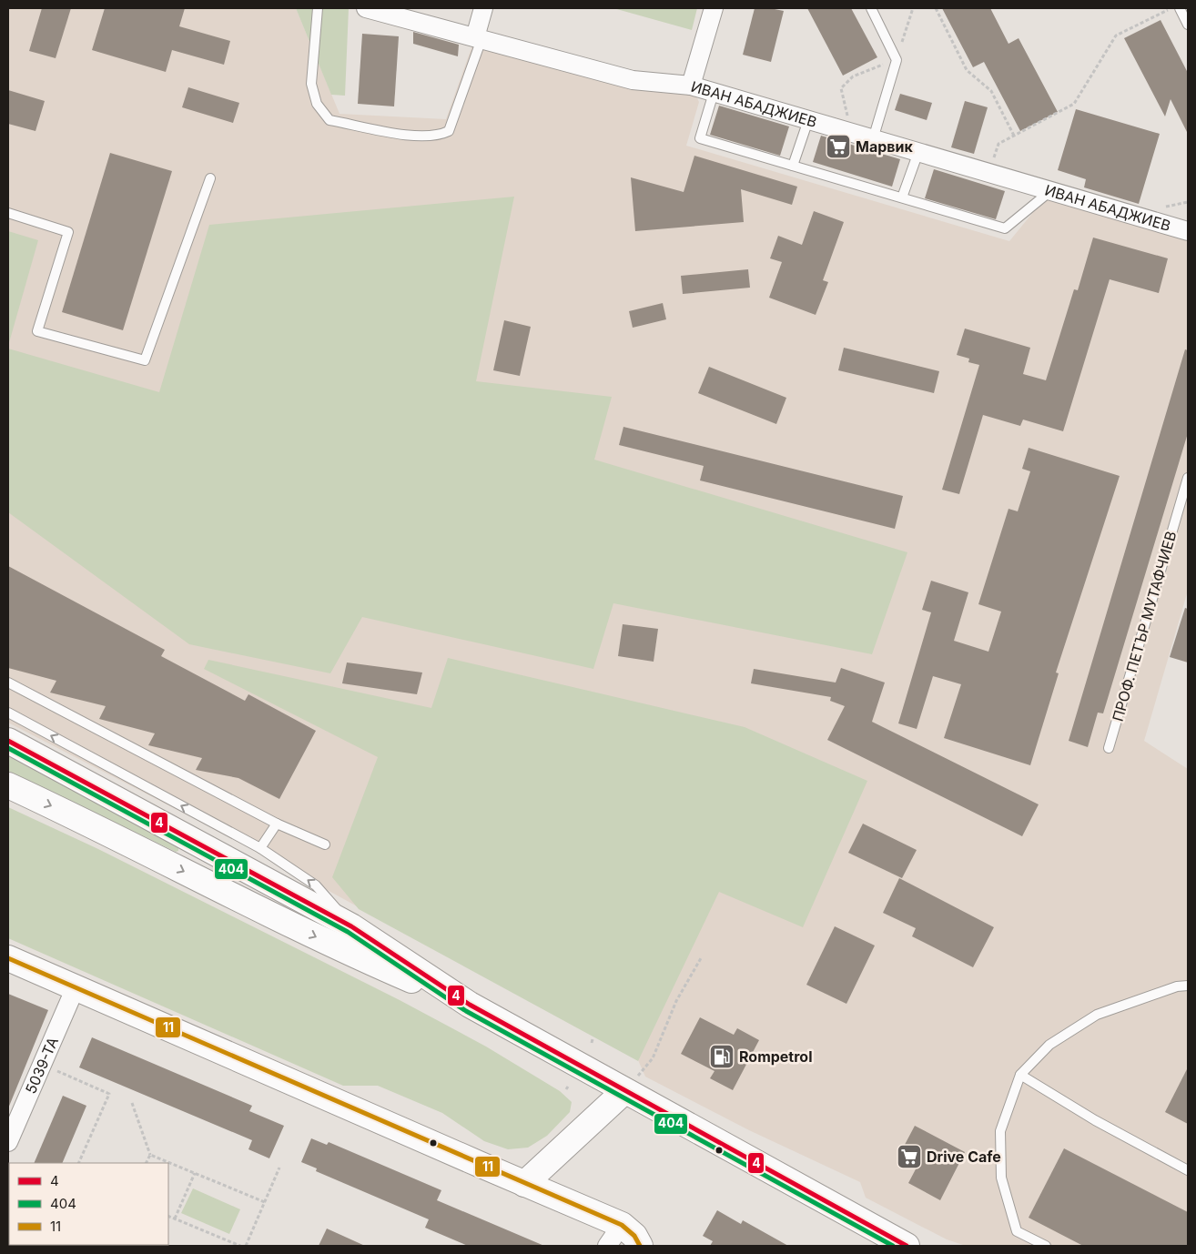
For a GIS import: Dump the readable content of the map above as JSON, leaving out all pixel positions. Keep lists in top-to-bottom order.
{
  "streets": {
    "street": ["ИВАН АБАДЖИЕВ", "5039-ТА"],
    "lane": ["ПРОФ. ПЕТЪР МУТАФЧИЕВ"]
  },
  "places": {
    "supermarket": ["Марвик", "Drive Cafe"],
    "fuel station": ["Rompetrol"]
  },
  "lines": ["transit line 4", "transit line 404", "transit line 11"],
  "legend": ["4", "404", "11"]
}
